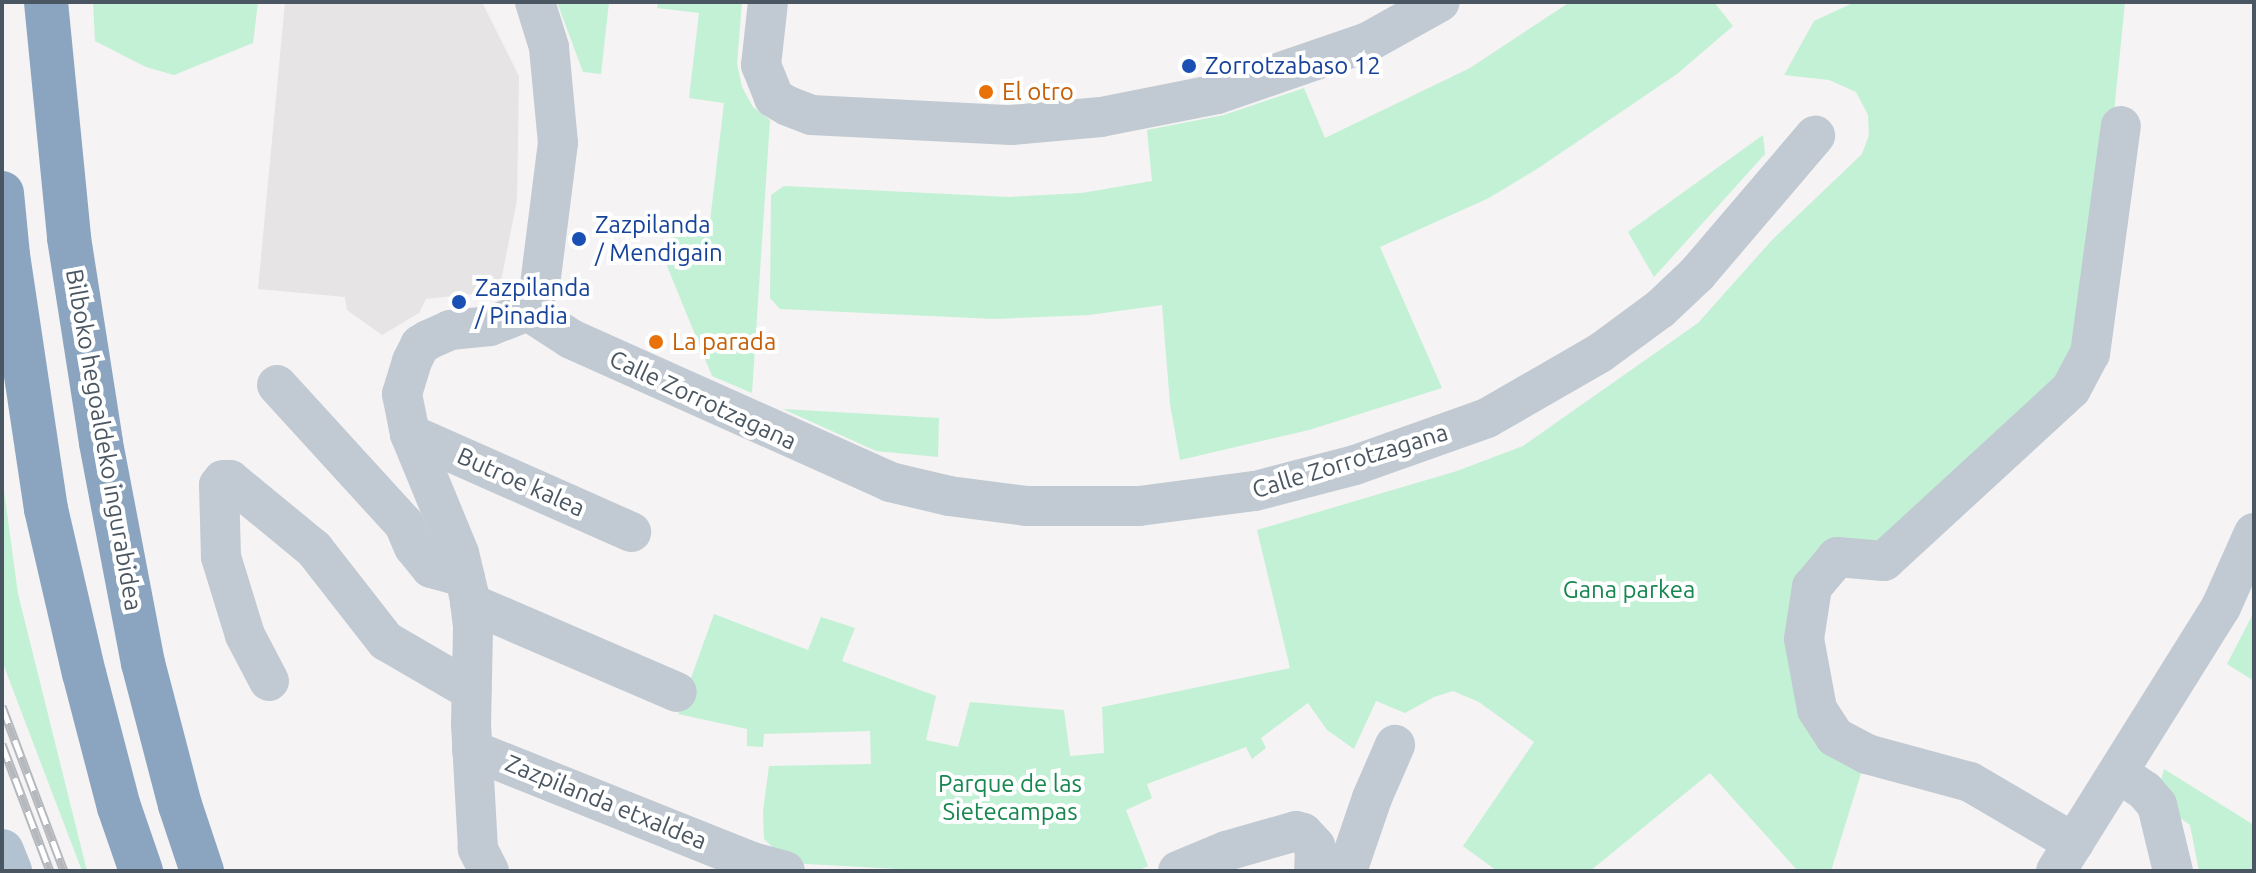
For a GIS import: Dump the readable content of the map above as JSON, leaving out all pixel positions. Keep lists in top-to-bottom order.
{
  "streets": {
    "highway": ["Bilboko hegoaldeko ingurabidea"],
    "street": ["Calle Zorrotzagana", "Butroe kalea", "Zazpilanda etxaldea"]
  },
  "parks": ["Gana parkea", "Parque de las Sietecampas"],
  "places": [
    "Zorrotzabaso 12",
    "El otro",
    "Zazpilanda / Mendigain",
    "Zazpilanda / Pinadia",
    "La parada"
  ]
}
